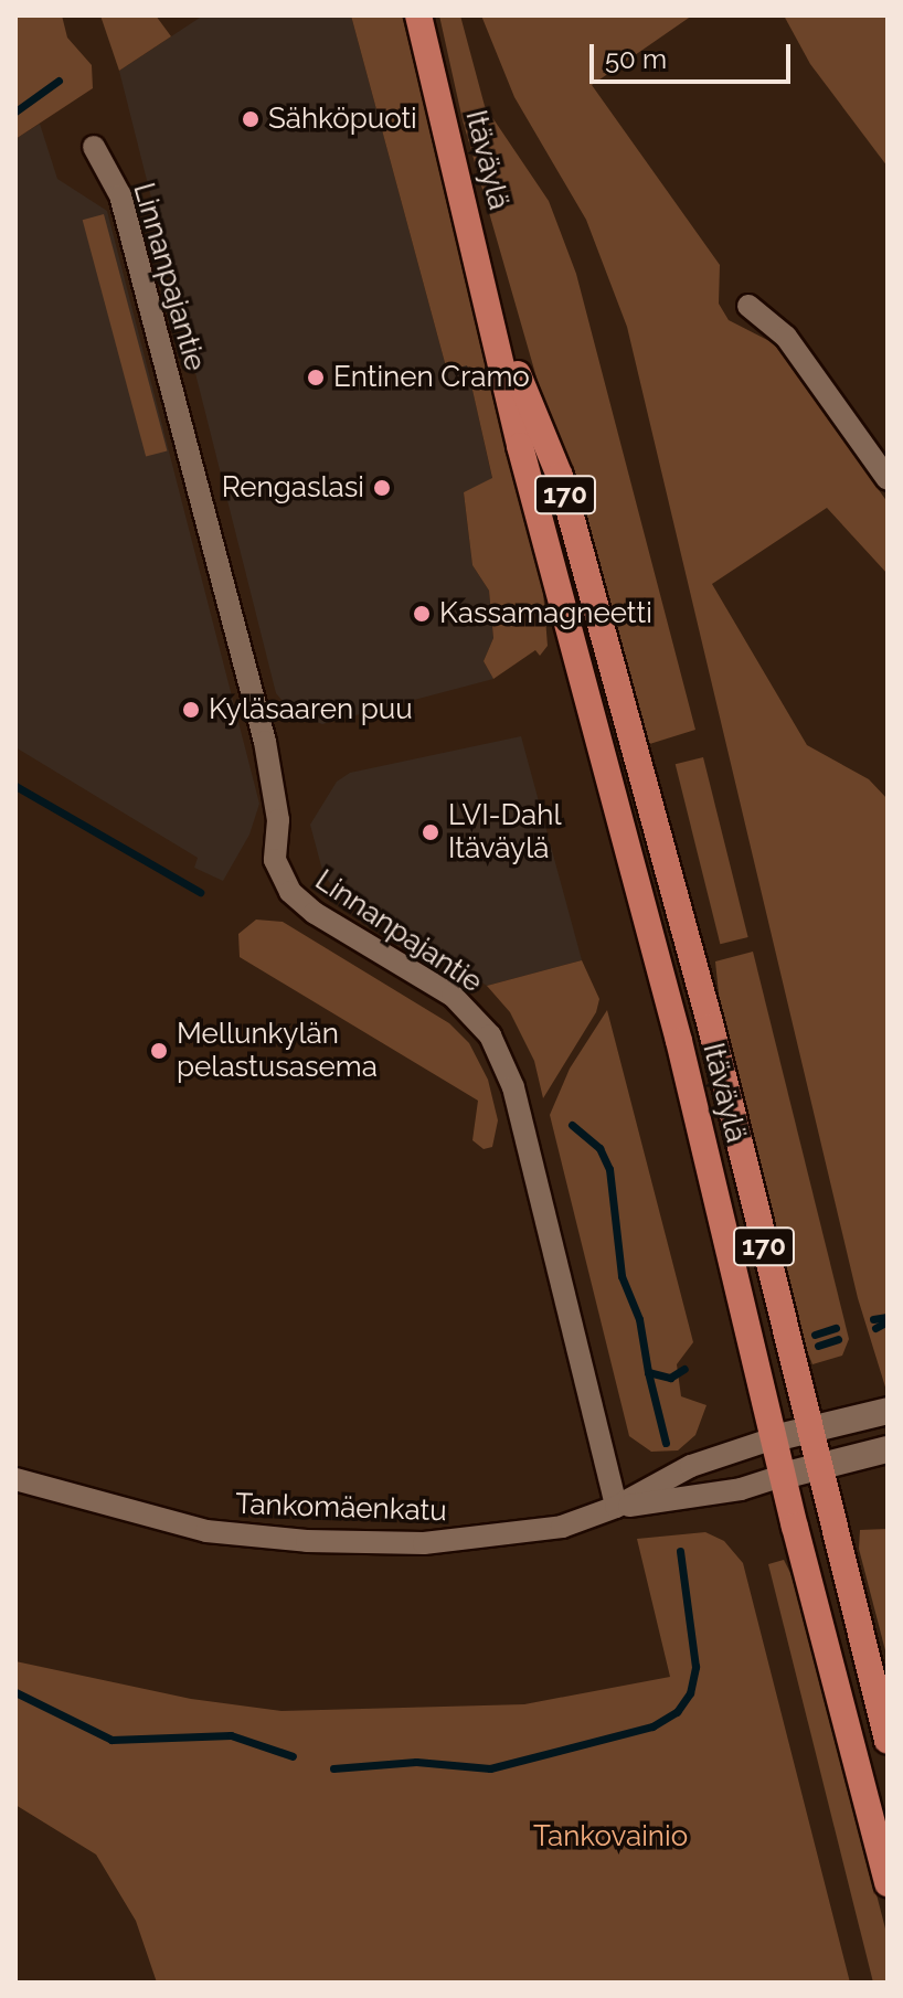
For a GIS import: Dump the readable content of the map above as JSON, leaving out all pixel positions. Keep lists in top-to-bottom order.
{
  "streets": {
    "main road": ["Itäväylä", "170"],
    "street": ["Linnanpajantie", "Tankomäenkatu"]
  },
  "crossings": [
    ["Itäväylä", "Tankomäenkatu"],
    ["Linnanpajantie", "Tankomäenkatu"]
  ],
  "parks": ["Tankovainio"],
  "places": [
    "Sähköpuoti",
    "Entinen Cramo",
    "Rengaslasi",
    "Kassamagneetti",
    "Kyläsaaren puu",
    "LVI-Dahl Itäväylä",
    "Mellunkylän pelastusasema"
  ],
  "scale_bar": "50 m"
}
